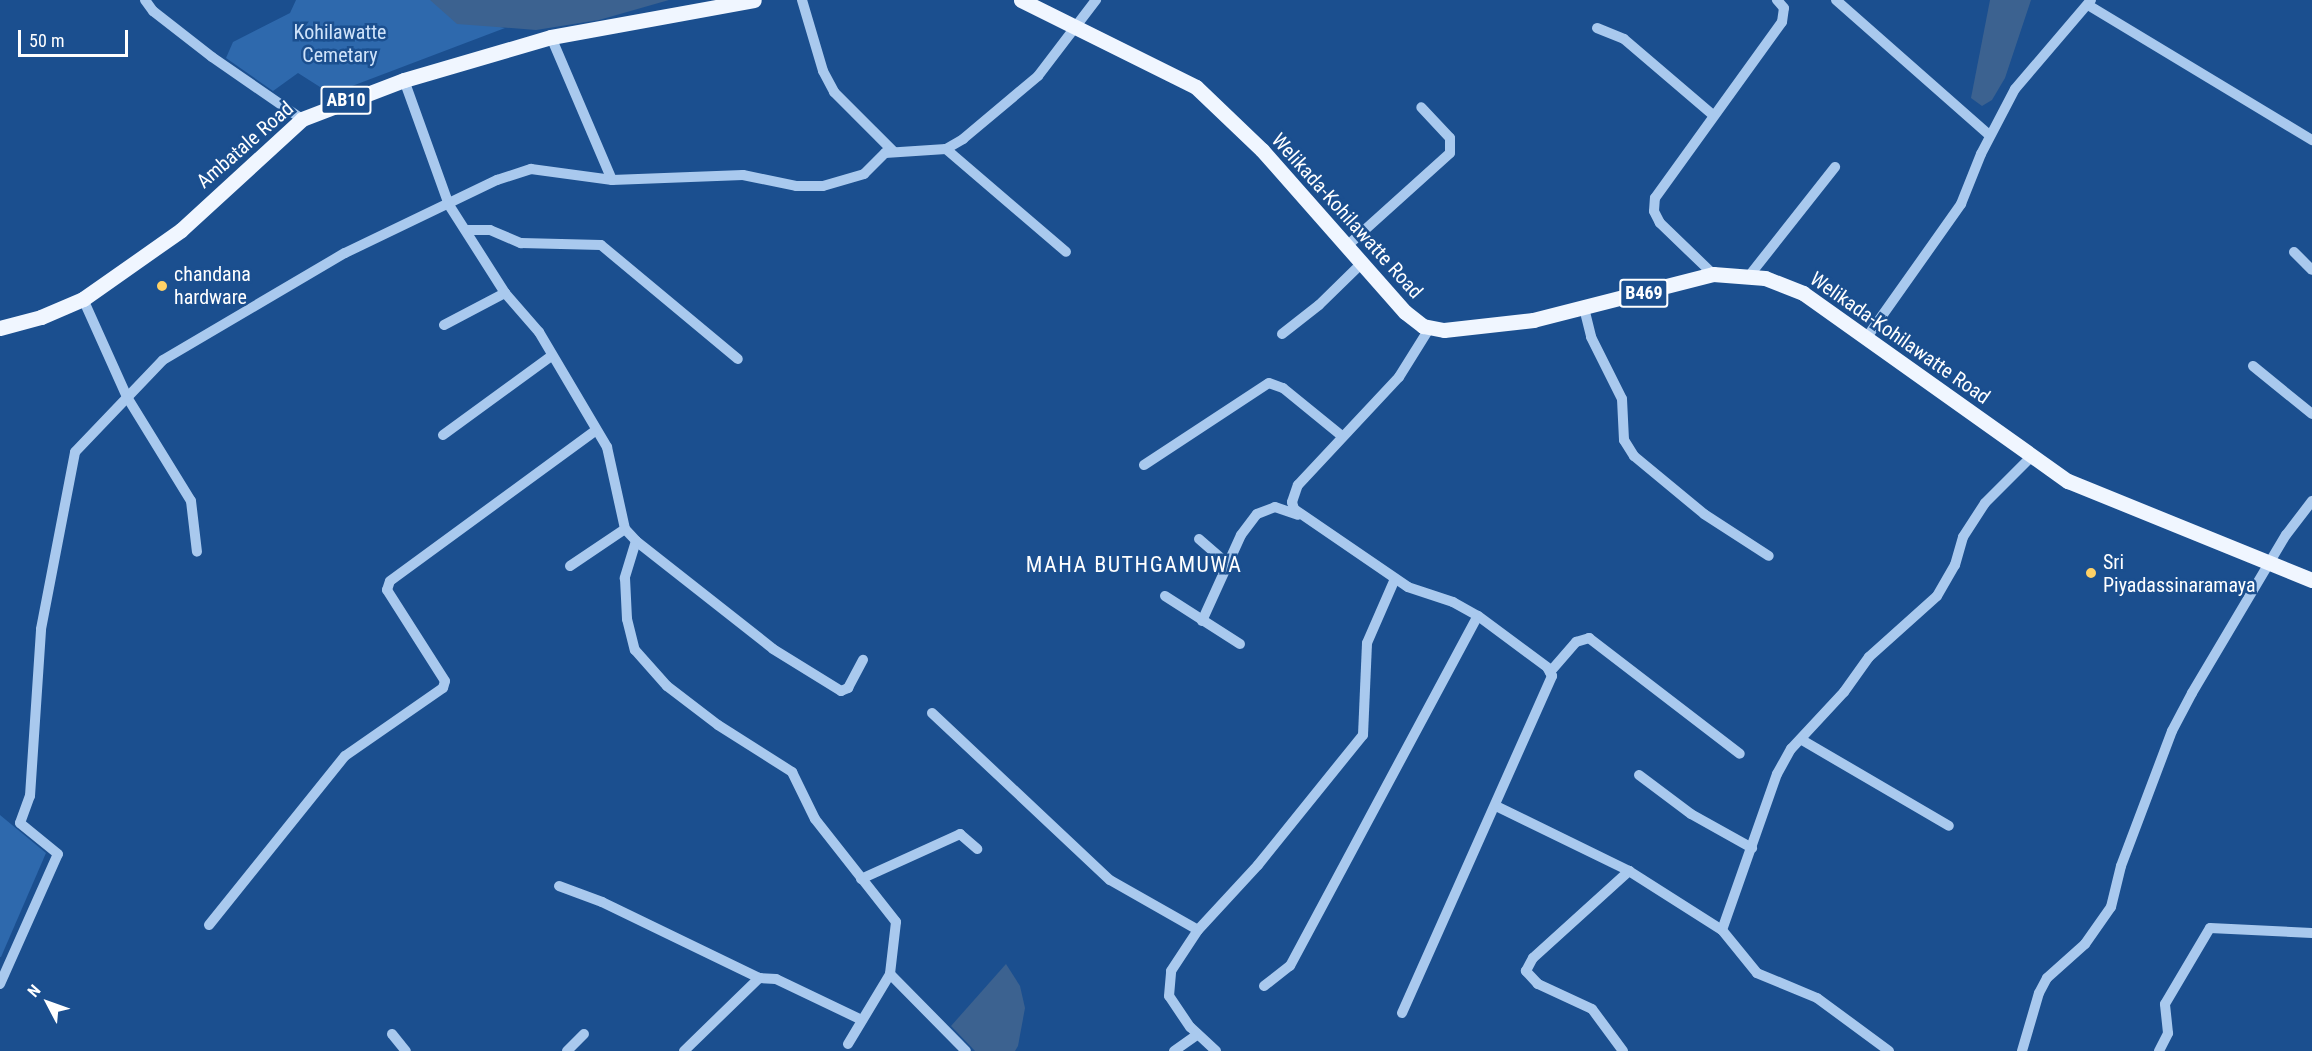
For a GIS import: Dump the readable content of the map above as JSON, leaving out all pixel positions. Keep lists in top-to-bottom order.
{
  "streets": {
    "main road": [
      "AB10",
      "Ambatale Road",
      "Welikada-Kohilawatte Road",
      "B469"
    ]
  },
  "districts": ["MAHA BUTHGAMUWA"],
  "parks": ["Kohilawatte Cemetary"],
  "places": ["chandana hardware", "Sri Piyadassinaramaya"],
  "scale_bar": "50 m",
  "north": "top left"
}
